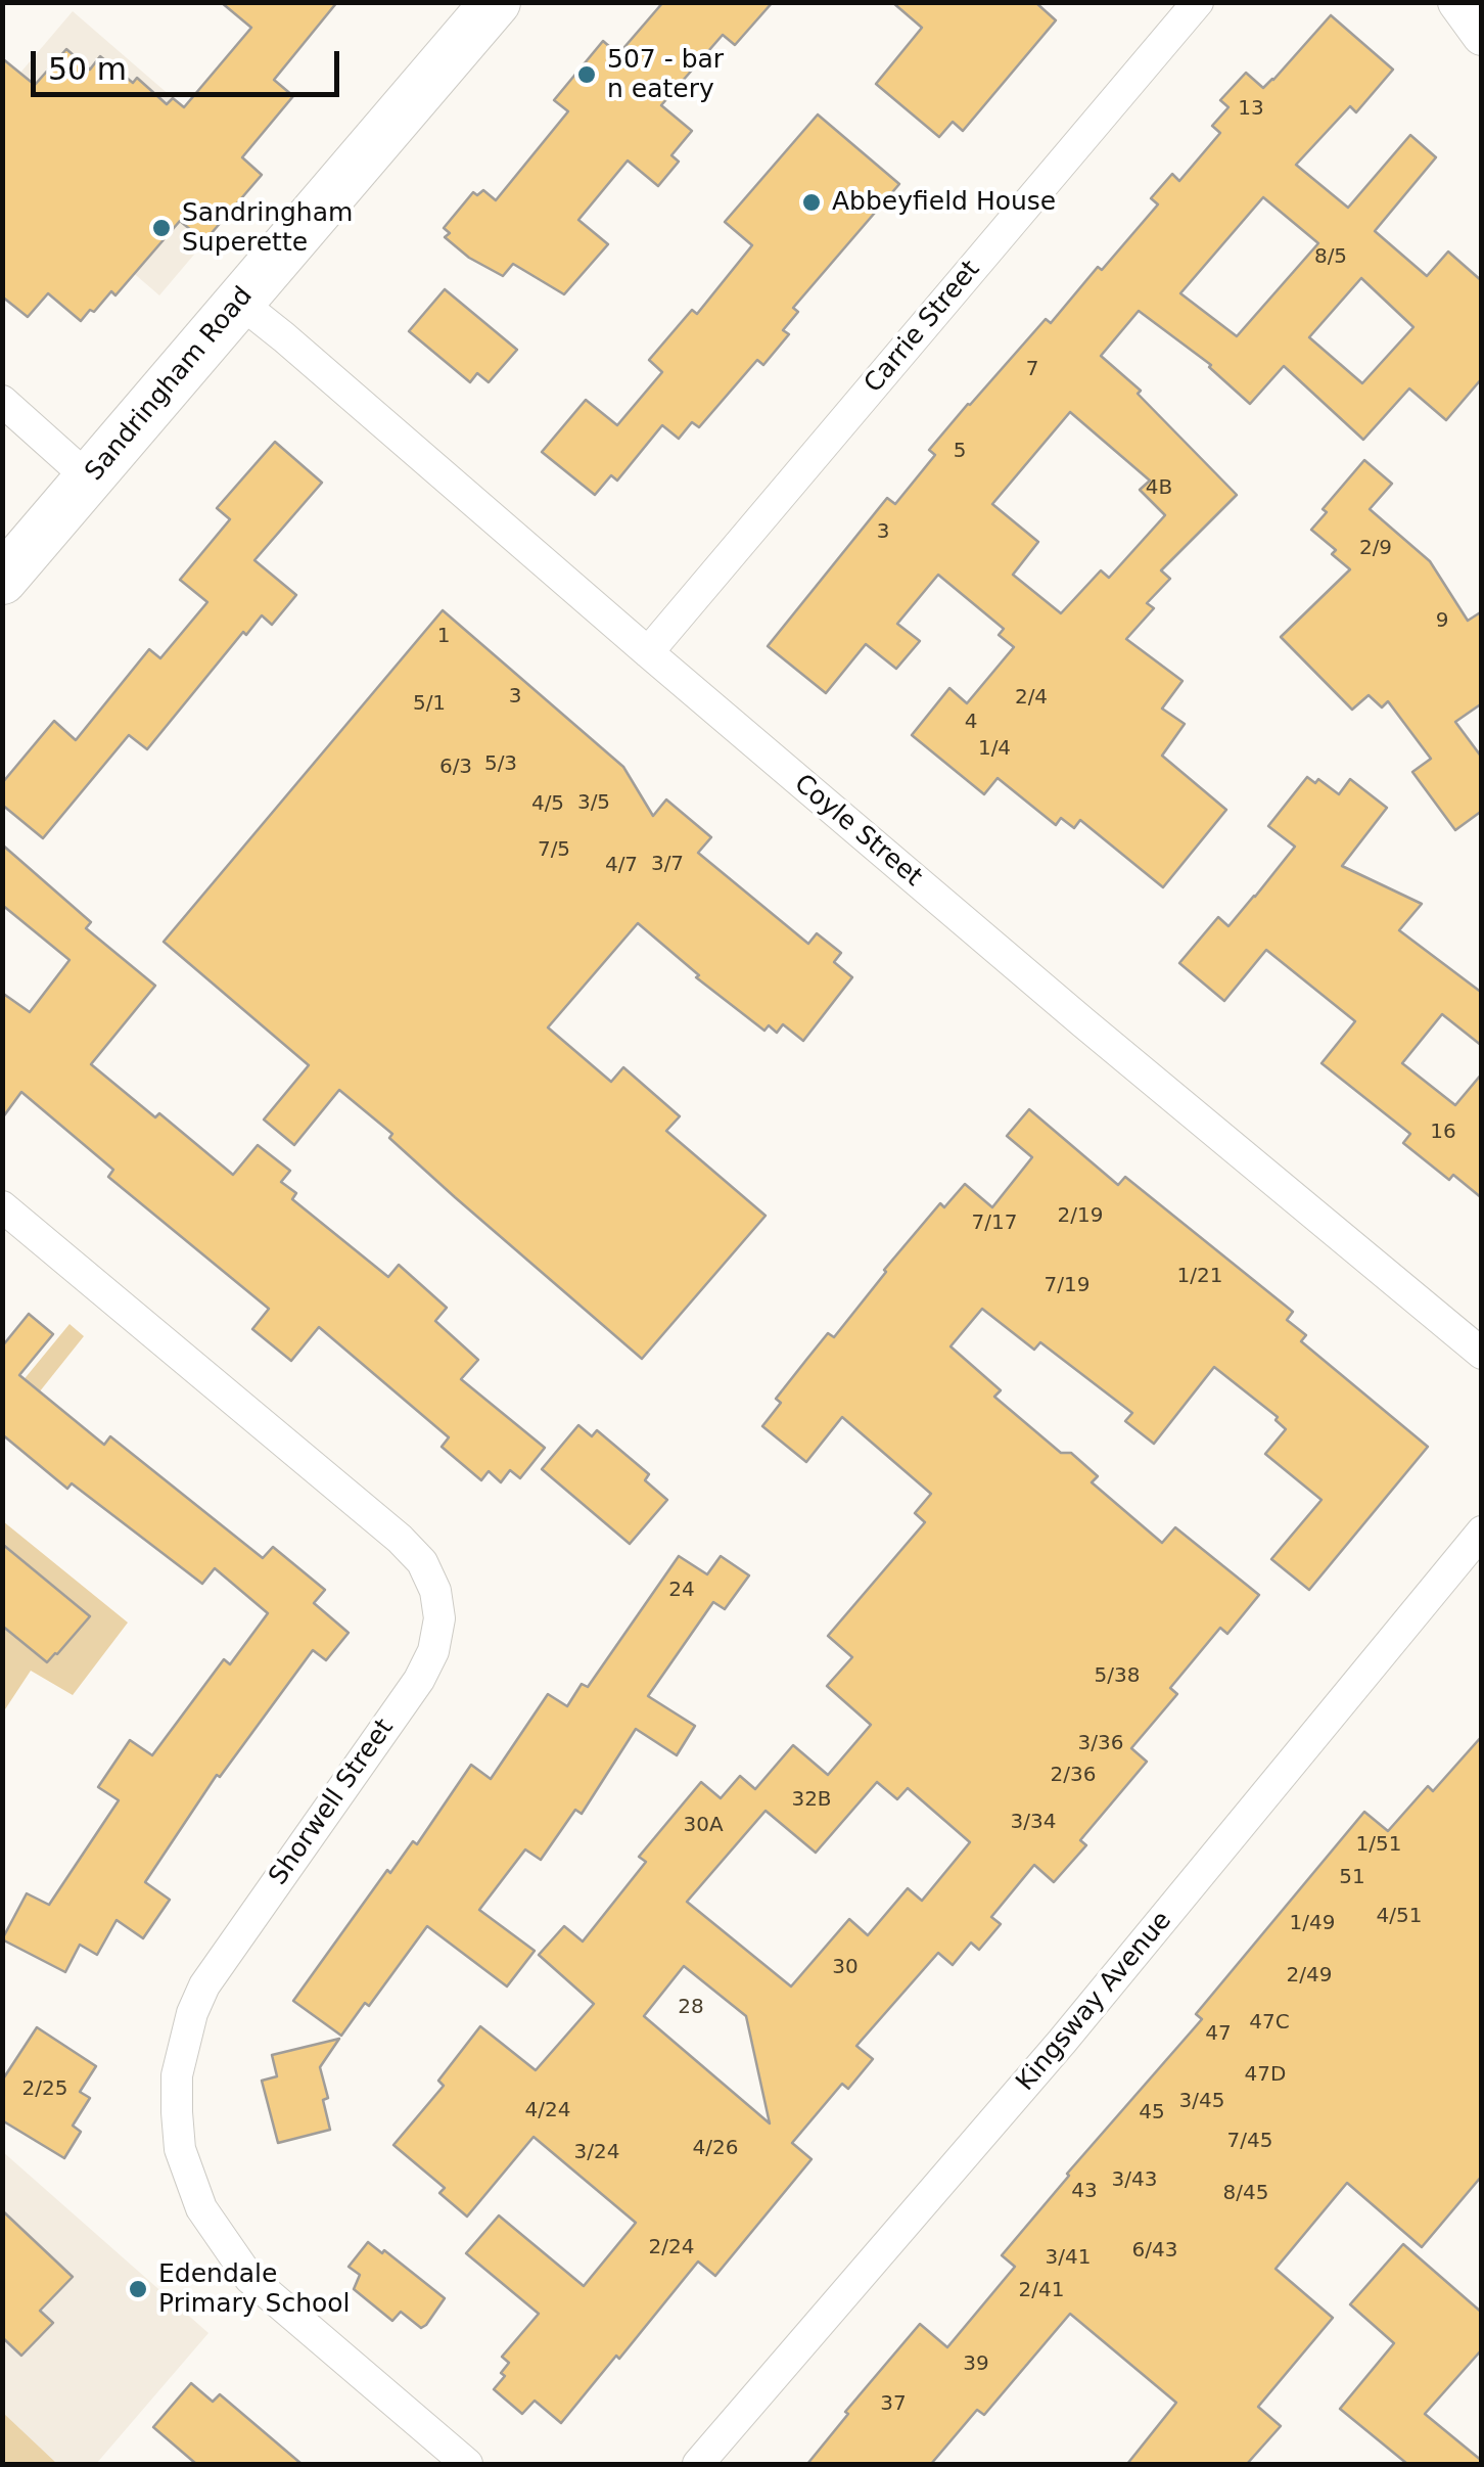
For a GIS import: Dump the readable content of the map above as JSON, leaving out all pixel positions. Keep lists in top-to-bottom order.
{
  "streets": {
    "main road": ["Sandringham Road"],
    "street": [
      "Carrie Street",
      "Coyle Street",
      "Shorwell Street",
      "Kingsway Avenue"
    ]
  },
  "crossings": [
    ["Carrie Street", "Coyle Street"],
    ["Sandringham Road", "Coyle Street"]
  ],
  "places": [
    "507 - bar n eatery",
    "Abbeyfield House",
    "Sandringham Superette",
    "Edendale Primary School"
  ],
  "house_numbers": [
    "13",
    "8/5",
    "7",
    "5",
    "4B",
    "3",
    "2/9",
    "9",
    "1",
    "3",
    "2/4",
    "5/1",
    "4",
    "1/4",
    "5/3",
    "6/3",
    "3/5",
    "4/5",
    "7/5",
    "3/7",
    "4/7",
    "16",
    "2/19",
    "7/17",
    "1/21",
    "7/19",
    "24",
    "5/38",
    "3/36",
    "2/36",
    "32B",
    "3/34",
    "30A",
    "1/51",
    "51",
    "4/51",
    "1/49",
    "30",
    "2/49",
    "28",
    "47C",
    "47",
    "47D",
    "2/25",
    "3/45",
    "4/24",
    "45",
    "7/45",
    "4/26",
    "3/24",
    "3/43",
    "43",
    "8/45",
    "2/24",
    "6/43",
    "3/41",
    "2/41",
    "39",
    "37"
  ],
  "scale_bar": "50 m"
}
